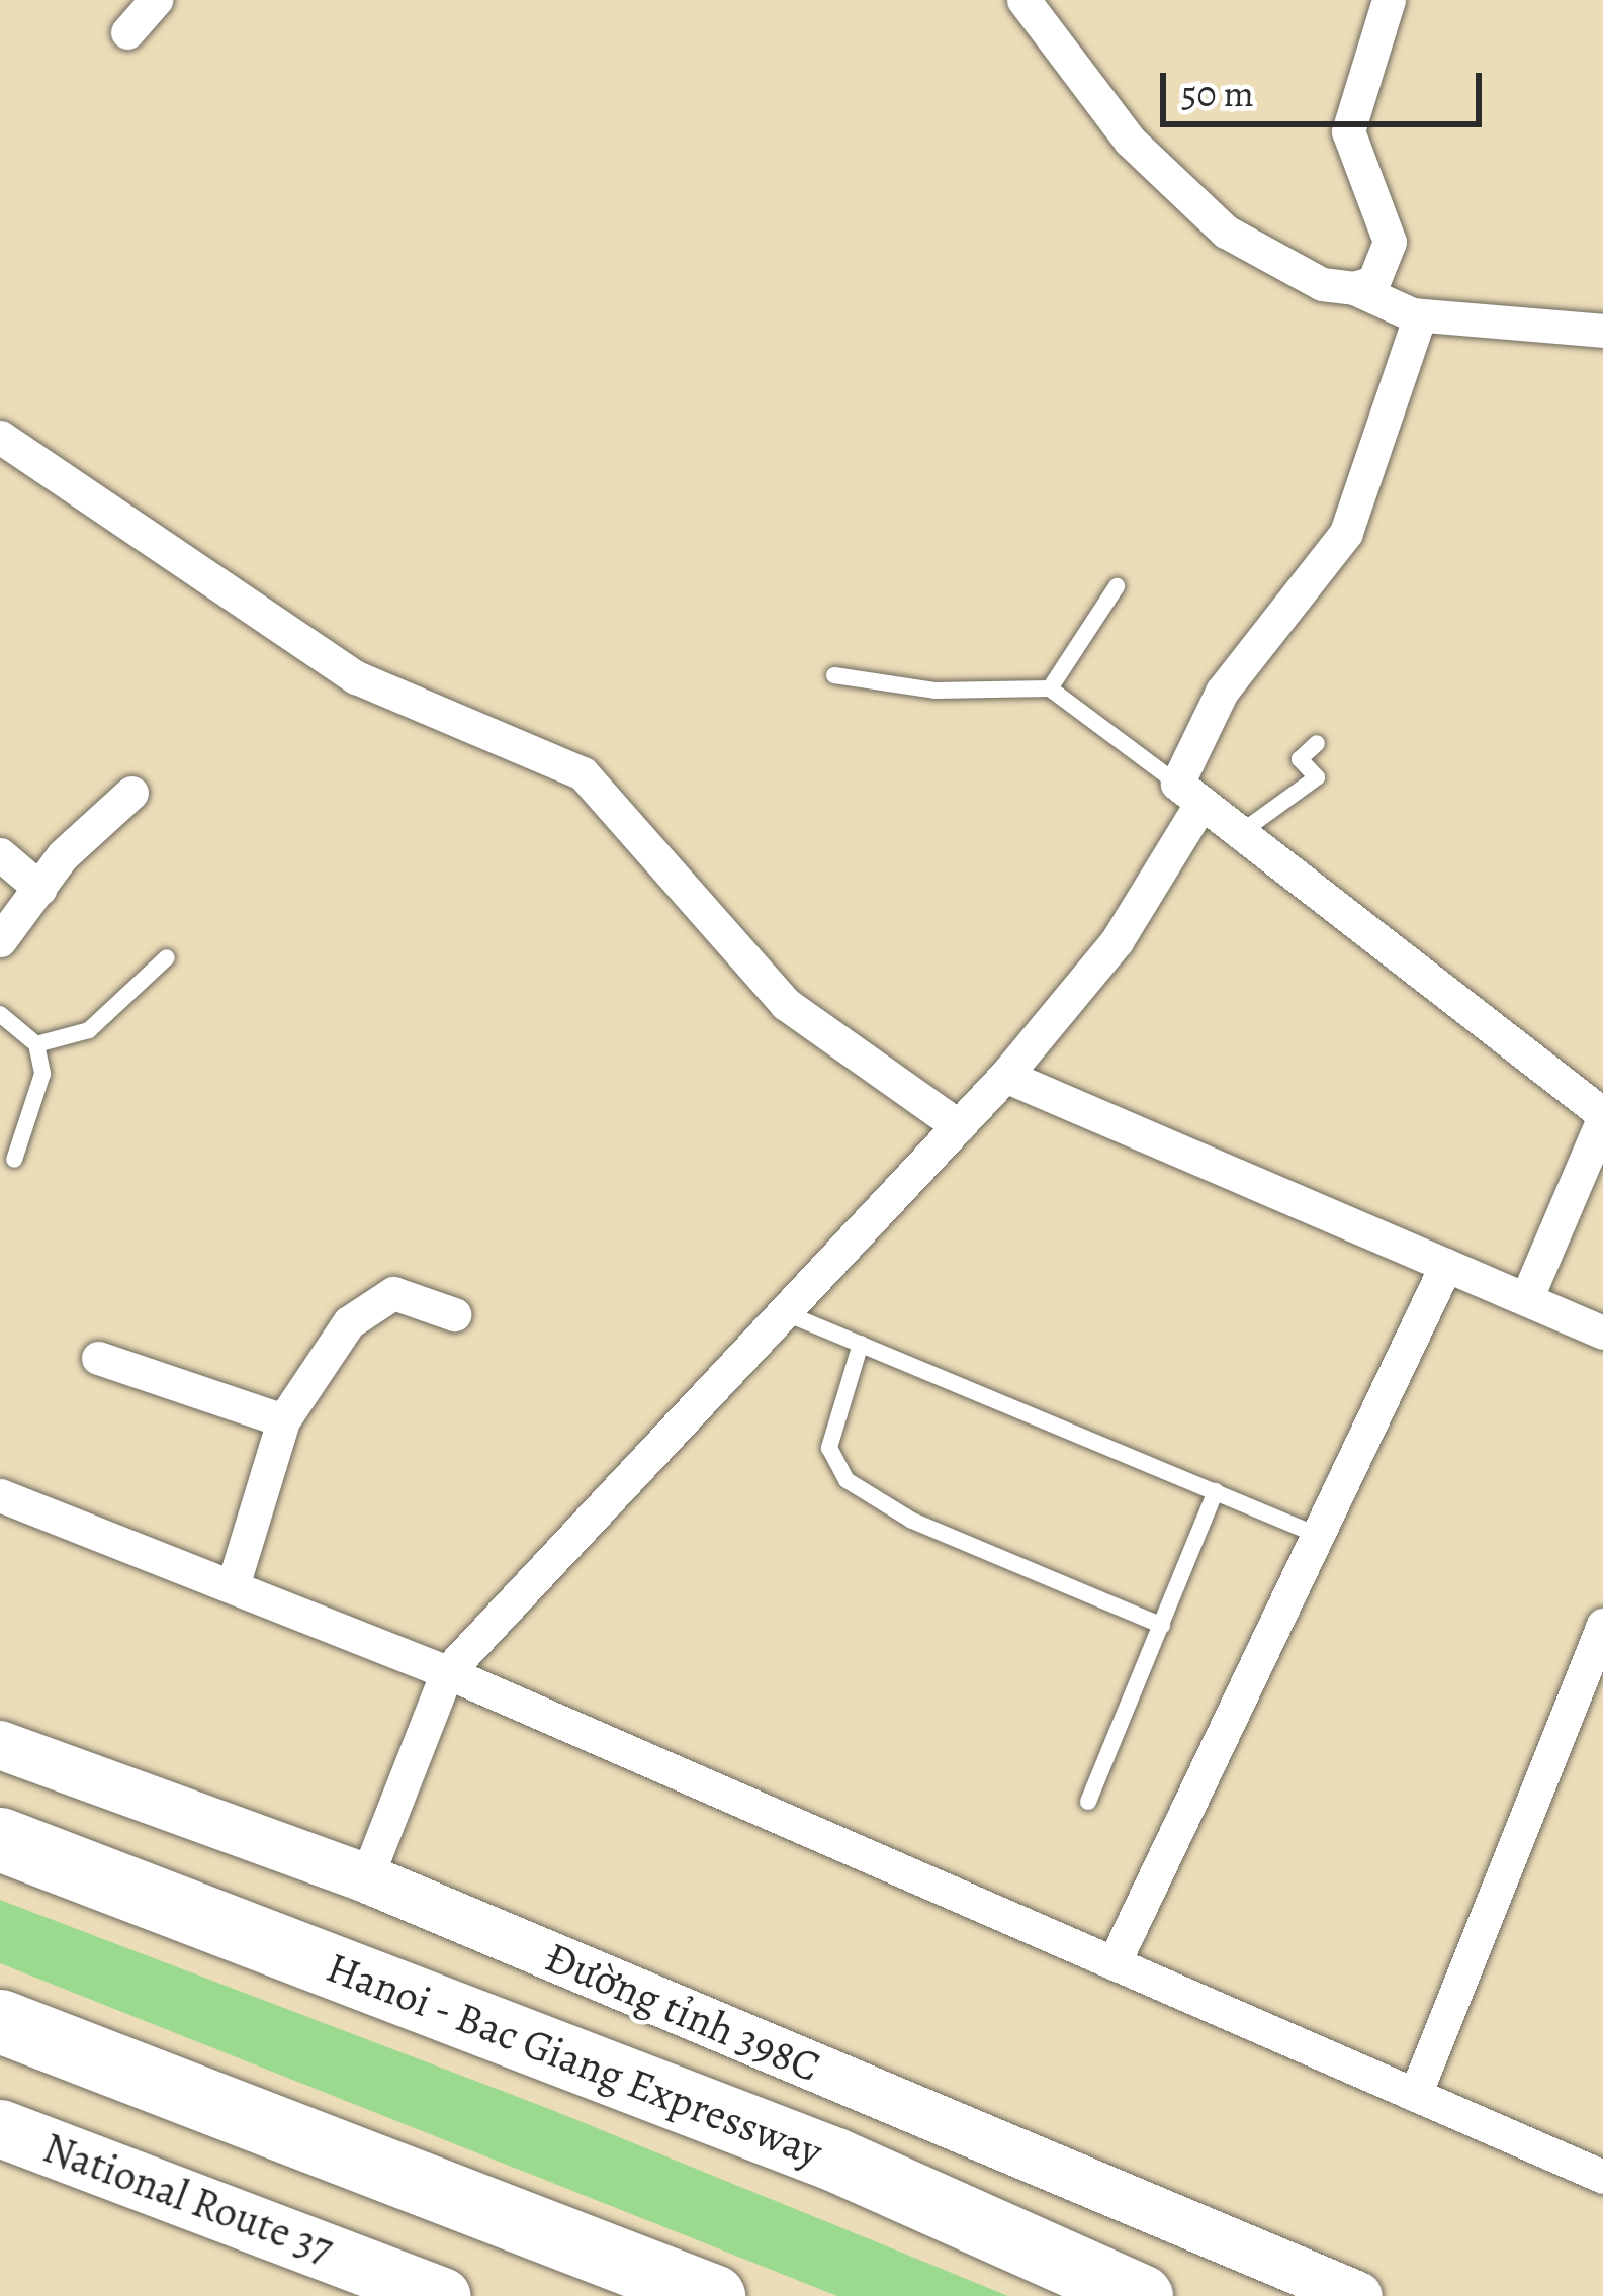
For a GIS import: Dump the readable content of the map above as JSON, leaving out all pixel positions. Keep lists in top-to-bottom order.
{
  "streets": {
    "highway": ["Hanoi - Bac Giang Expressway", "National Route 37"],
    "main road": ["Đường tỉnh 398C"]
  },
  "scale_bar": "50 m"
}
